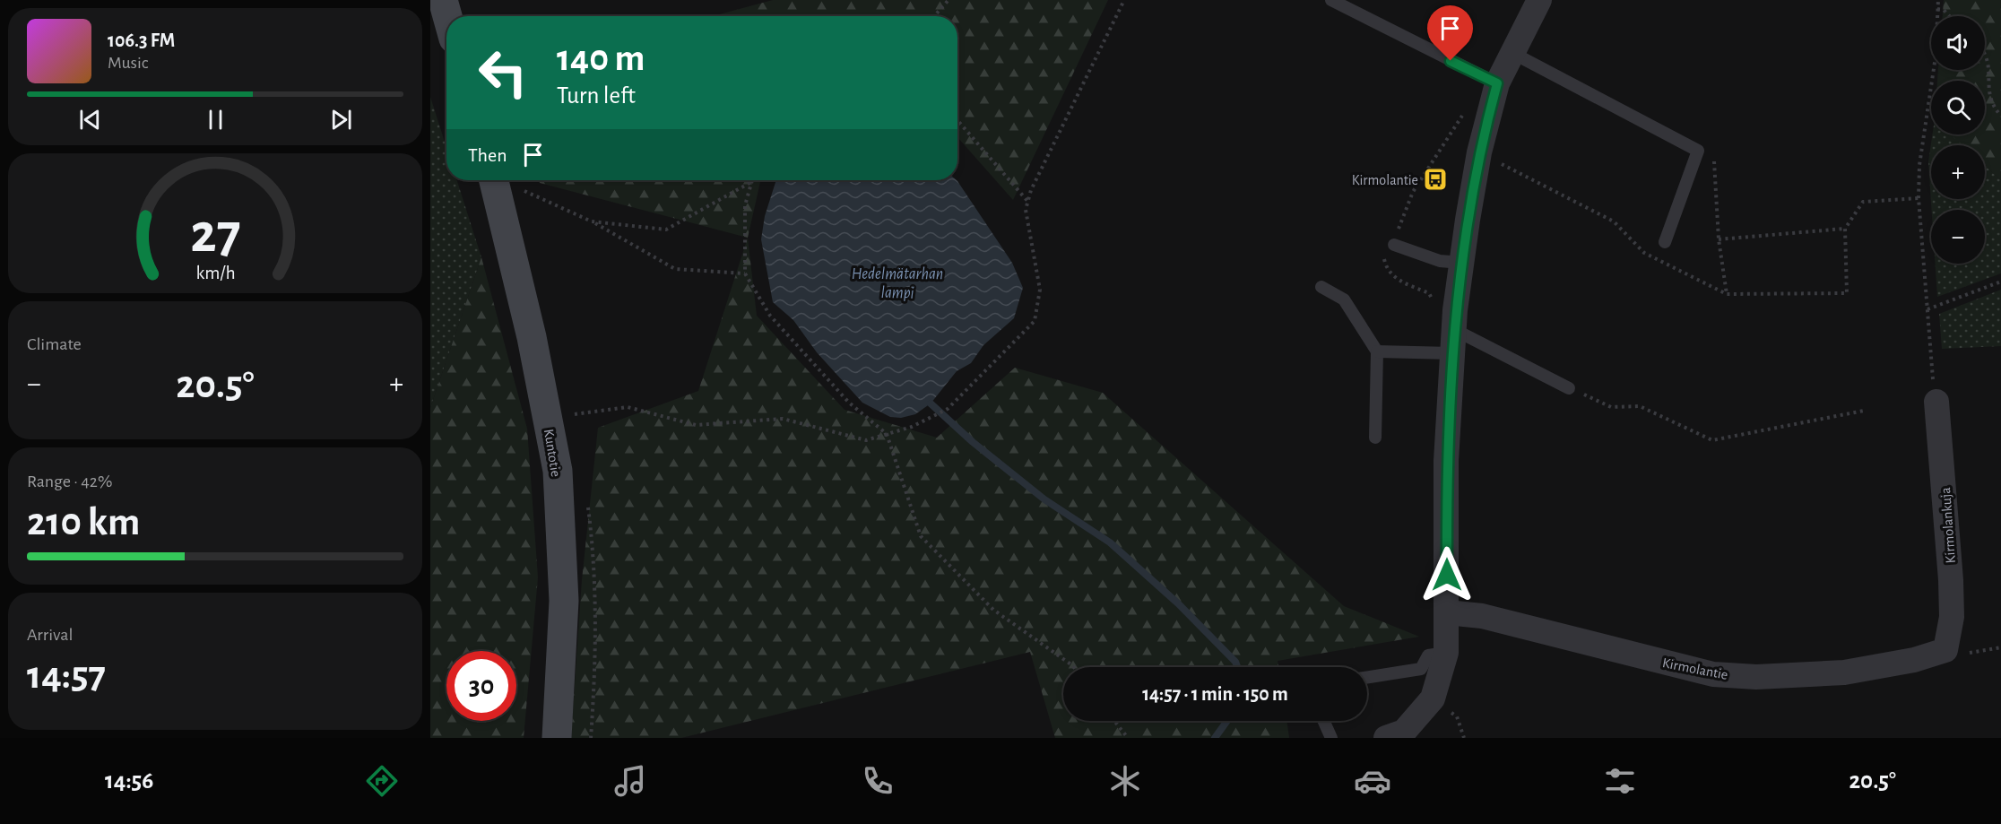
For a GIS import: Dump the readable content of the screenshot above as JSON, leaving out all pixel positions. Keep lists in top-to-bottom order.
{
  "streets": {
    "street": ["Kuntotie", "Kirmolankuja", "Kirmolantie"]
  },
  "crossings": [
    ["Kirmolankuja", "Kirmolantie"]
  ],
  "water": ["Hedelmätarhan lampi"],
  "places": {
    "bus stop": ["Kirmolantie"]
  },
  "page": {
    "map_buttons": ["+", "−"],
    "turn": ["140 m", "Turn left"],
    "song": ["106.3 FM", "Music"],
    "then": "Then",
    "tile": [
      "Climate",
      ["Range · 42%", "210 km"],
      ["Arrival", "14:57"]
    ],
    "heat": ["−", "20.5°", "+"],
    "limit": "30",
    "trip": "14:57 · 1 min · 150 m",
    "tabs": ["14:56", "20.5°"],
    "gauge": ["27", "km/h"]
  }
}
